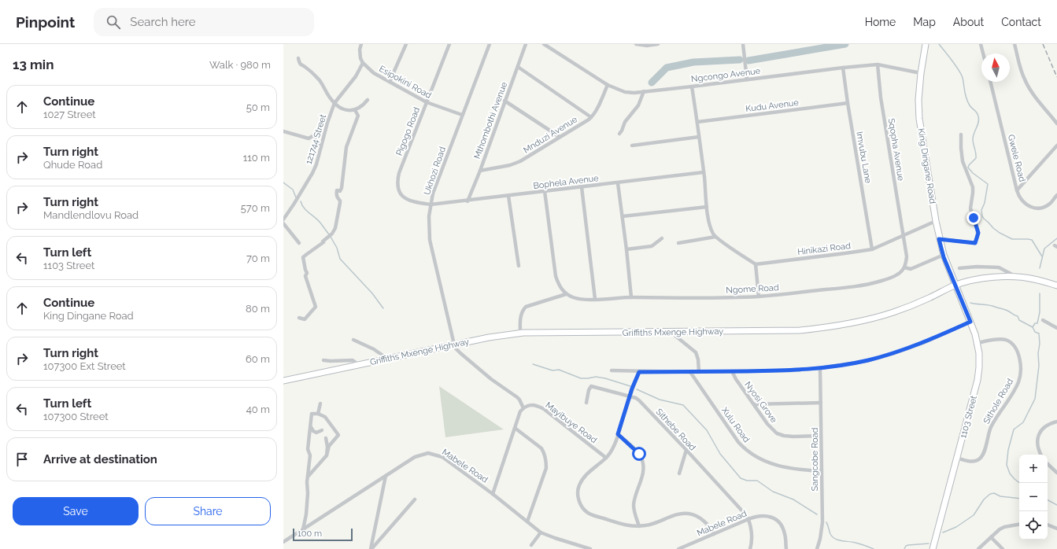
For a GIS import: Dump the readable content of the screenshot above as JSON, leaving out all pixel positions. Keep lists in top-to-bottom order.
{
  "streets": {
    "street": [
      "Ngcongo Avenue",
      "Esipokini Road",
      "Kudu Avenue",
      "Mthombothi Avenue",
      "Pigogo Road",
      "Mnduzi Avenue",
      "121744 Street",
      "Sqopha Avenue",
      "Imvubu Lane",
      "Gwele Road",
      "King Dingane Road",
      "Ukhozi Road",
      "Bophela Avenue",
      "Hinikazi Road",
      "Ngome Road",
      "Griffiths Mxenge Highway",
      "Sithole Road",
      "Nyosi Grove",
      "1103 Street",
      "Mayibuye Road",
      "Xulu Road",
      "Sithebe Road",
      "Sangcobe Road",
      "Mabele Road"
    ]
  },
  "crossings": [
    ["Ngcongo Avenue", "Mnduzi Avenue"],
    ["Ngcongo Avenue", "Sqopha Avenue"],
    ["Ngcongo Avenue", "Imvubu Lane"],
    ["Ngcongo Avenue", "King Dingane Road"],
    ["Esipokini Road", "Pigogo Road"],
    ["Esipokini Road", "121744 Street"],
    ["Esipokini Road", "Ukhozi Road"],
    ["Kudu Avenue", "Imvubu Lane"],
    ["Mthombothi Avenue", "Mnduzi Avenue"],
    ["Mthombothi Avenue", "Bophela Avenue"],
    ["Pigogo Road", "Ukhozi Road"],
    ["Pigogo Road", "Bophela Avenue"],
    ["Sqopha Avenue", "Hinikazi Road"],
    ["Imvubu Lane", "Hinikazi Road"],
    ["King Dingane Road", "Hinikazi Road"],
    ["King Dingane Road", "Griffiths Mxenge Highway"],
    ["King Dingane Road", "1103 Street"],
    ["Ukhozi Road", "Bophela Avenue"],
    ["Ukhozi Road", "Griffiths Mxenge Highway"],
    ["Griffiths Mxenge Highway", "1103 Street"],
    ["Sithole Road", "1103 Street"],
    ["Nyosi Grove", "Sangcobe Road"],
    ["Xulu Road", "Sangcobe Road"],
    ["Sithebe Road", "Mabele Road"]
  ],
  "scale_bar": "100 m",
  "north": "top",
  "page": {
    "header": "Pinpoint",
    "search": "Search here",
    "nav": [
      "Home",
      "Map",
      "About",
      "Contact"
    ],
    "heading": ["13 min", "Walk · 980 m"],
    "list": [
      ["Continue", "1027 Street", "50 m"],
      ["Turn right", "Qhude Road", "110 m"],
      ["Turn right", "Mandlendlovu Road", "570 m"],
      ["Turn left", "1103 Street", "70 m"],
      ["Continue", "King Dingane Road", "80 m"],
      ["Turn right", "107300 Ext Street", "60 m"],
      ["Turn left", "107300 Street", "40 m"],
      "Arrive at destination"
    ],
    "map_buttons": ["+", "−"],
    "buttons": ["Save", "Share"],
    "scale": "100 m"
  }
}
